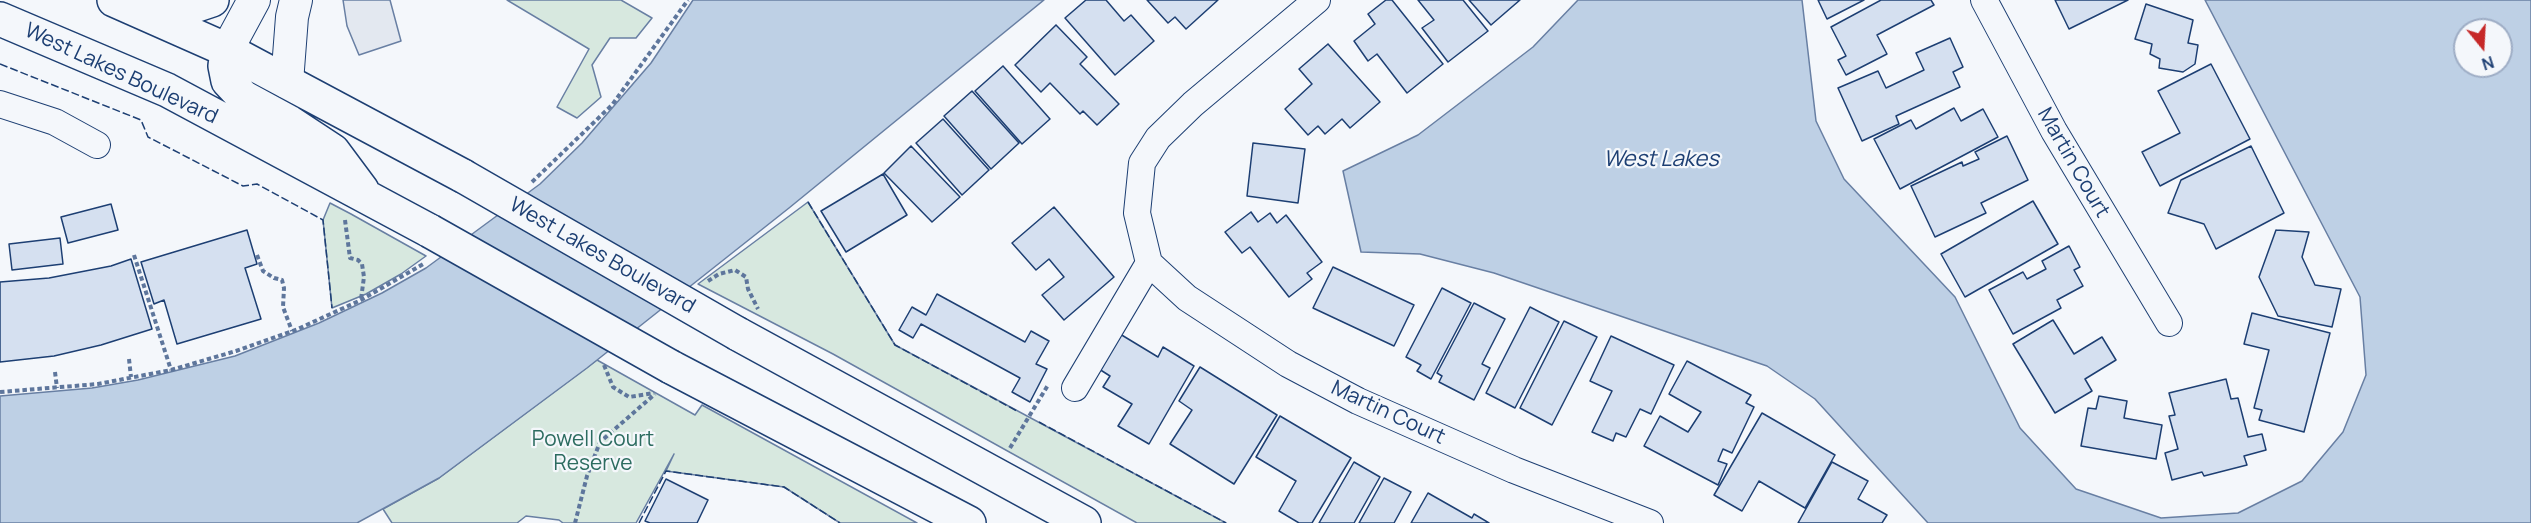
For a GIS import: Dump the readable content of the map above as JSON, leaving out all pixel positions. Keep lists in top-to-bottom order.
{
  "streets": {
    "main road": ["West Lakes Boulevard"],
    "street": ["Martin Court"]
  },
  "water": ["West Lakes"],
  "parks": ["Powell Court Reserve"],
  "north": "bottom"
}
